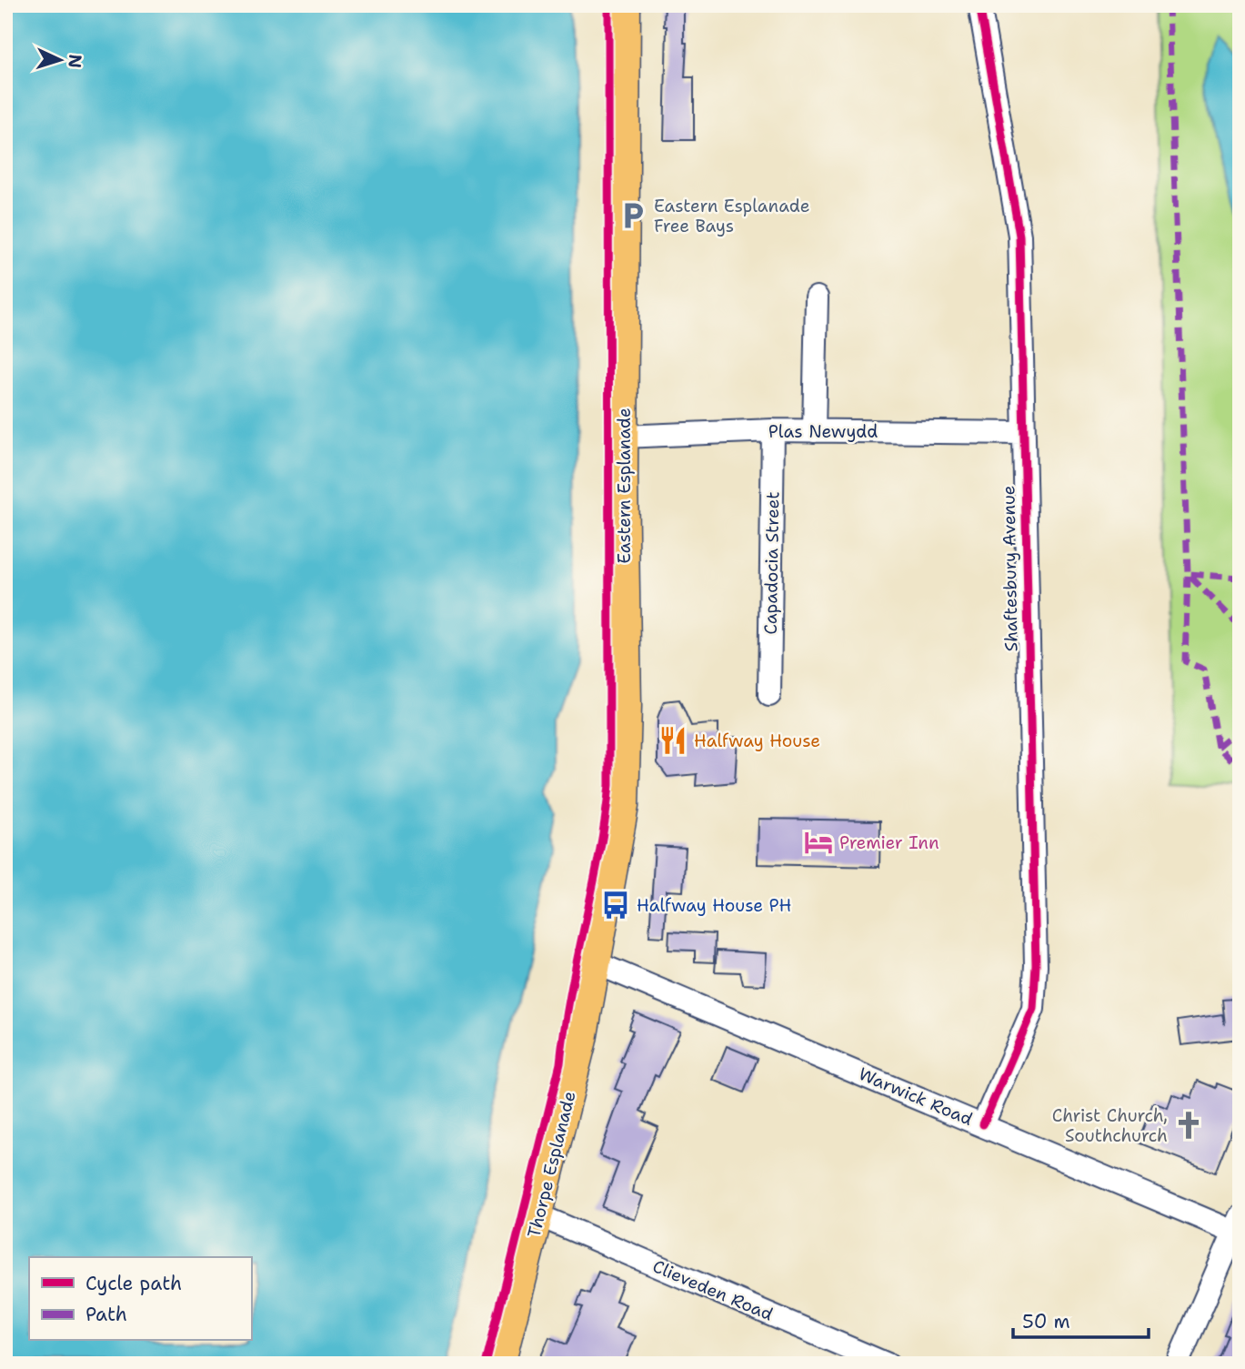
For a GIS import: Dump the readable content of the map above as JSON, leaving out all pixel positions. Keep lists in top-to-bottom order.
{
  "streets": {
    "main road": ["Eastern Esplanade", "Thorpe Esplanade"],
    "street": [
      "Plas Newydd",
      "Capadocia Street",
      "Shaftesbury Avenue",
      "Warwick Road",
      "Clieveden Road"
    ]
  },
  "crossings": [
    ["Plas Newydd", "Eastern Esplanade"],
    ["Plas Newydd", "Capadocia Street"],
    ["Plas Newydd", "Shaftesbury Avenue"],
    ["Eastern Esplanade", "Warwick Road"],
    ["Eastern Esplanade", "Thorpe Esplanade"],
    ["Shaftesbury Avenue", "Warwick Road"],
    ["Warwick Road", "Thorpe Esplanade"],
    ["Thorpe Esplanade", "Clieveden Road"]
  ],
  "places": {
    "parking": ["Eastern Esplanade Free Bays"],
    "restaurant": ["Halfway House"],
    "hotel": ["Premier Inn"],
    "bus stop": ["Halfway House PH"],
    "church": ["Christ Church, Southchurch"]
  },
  "legend": ["Cycle path", "Path"],
  "scale_bar": "50 m",
  "north": "right"
}
